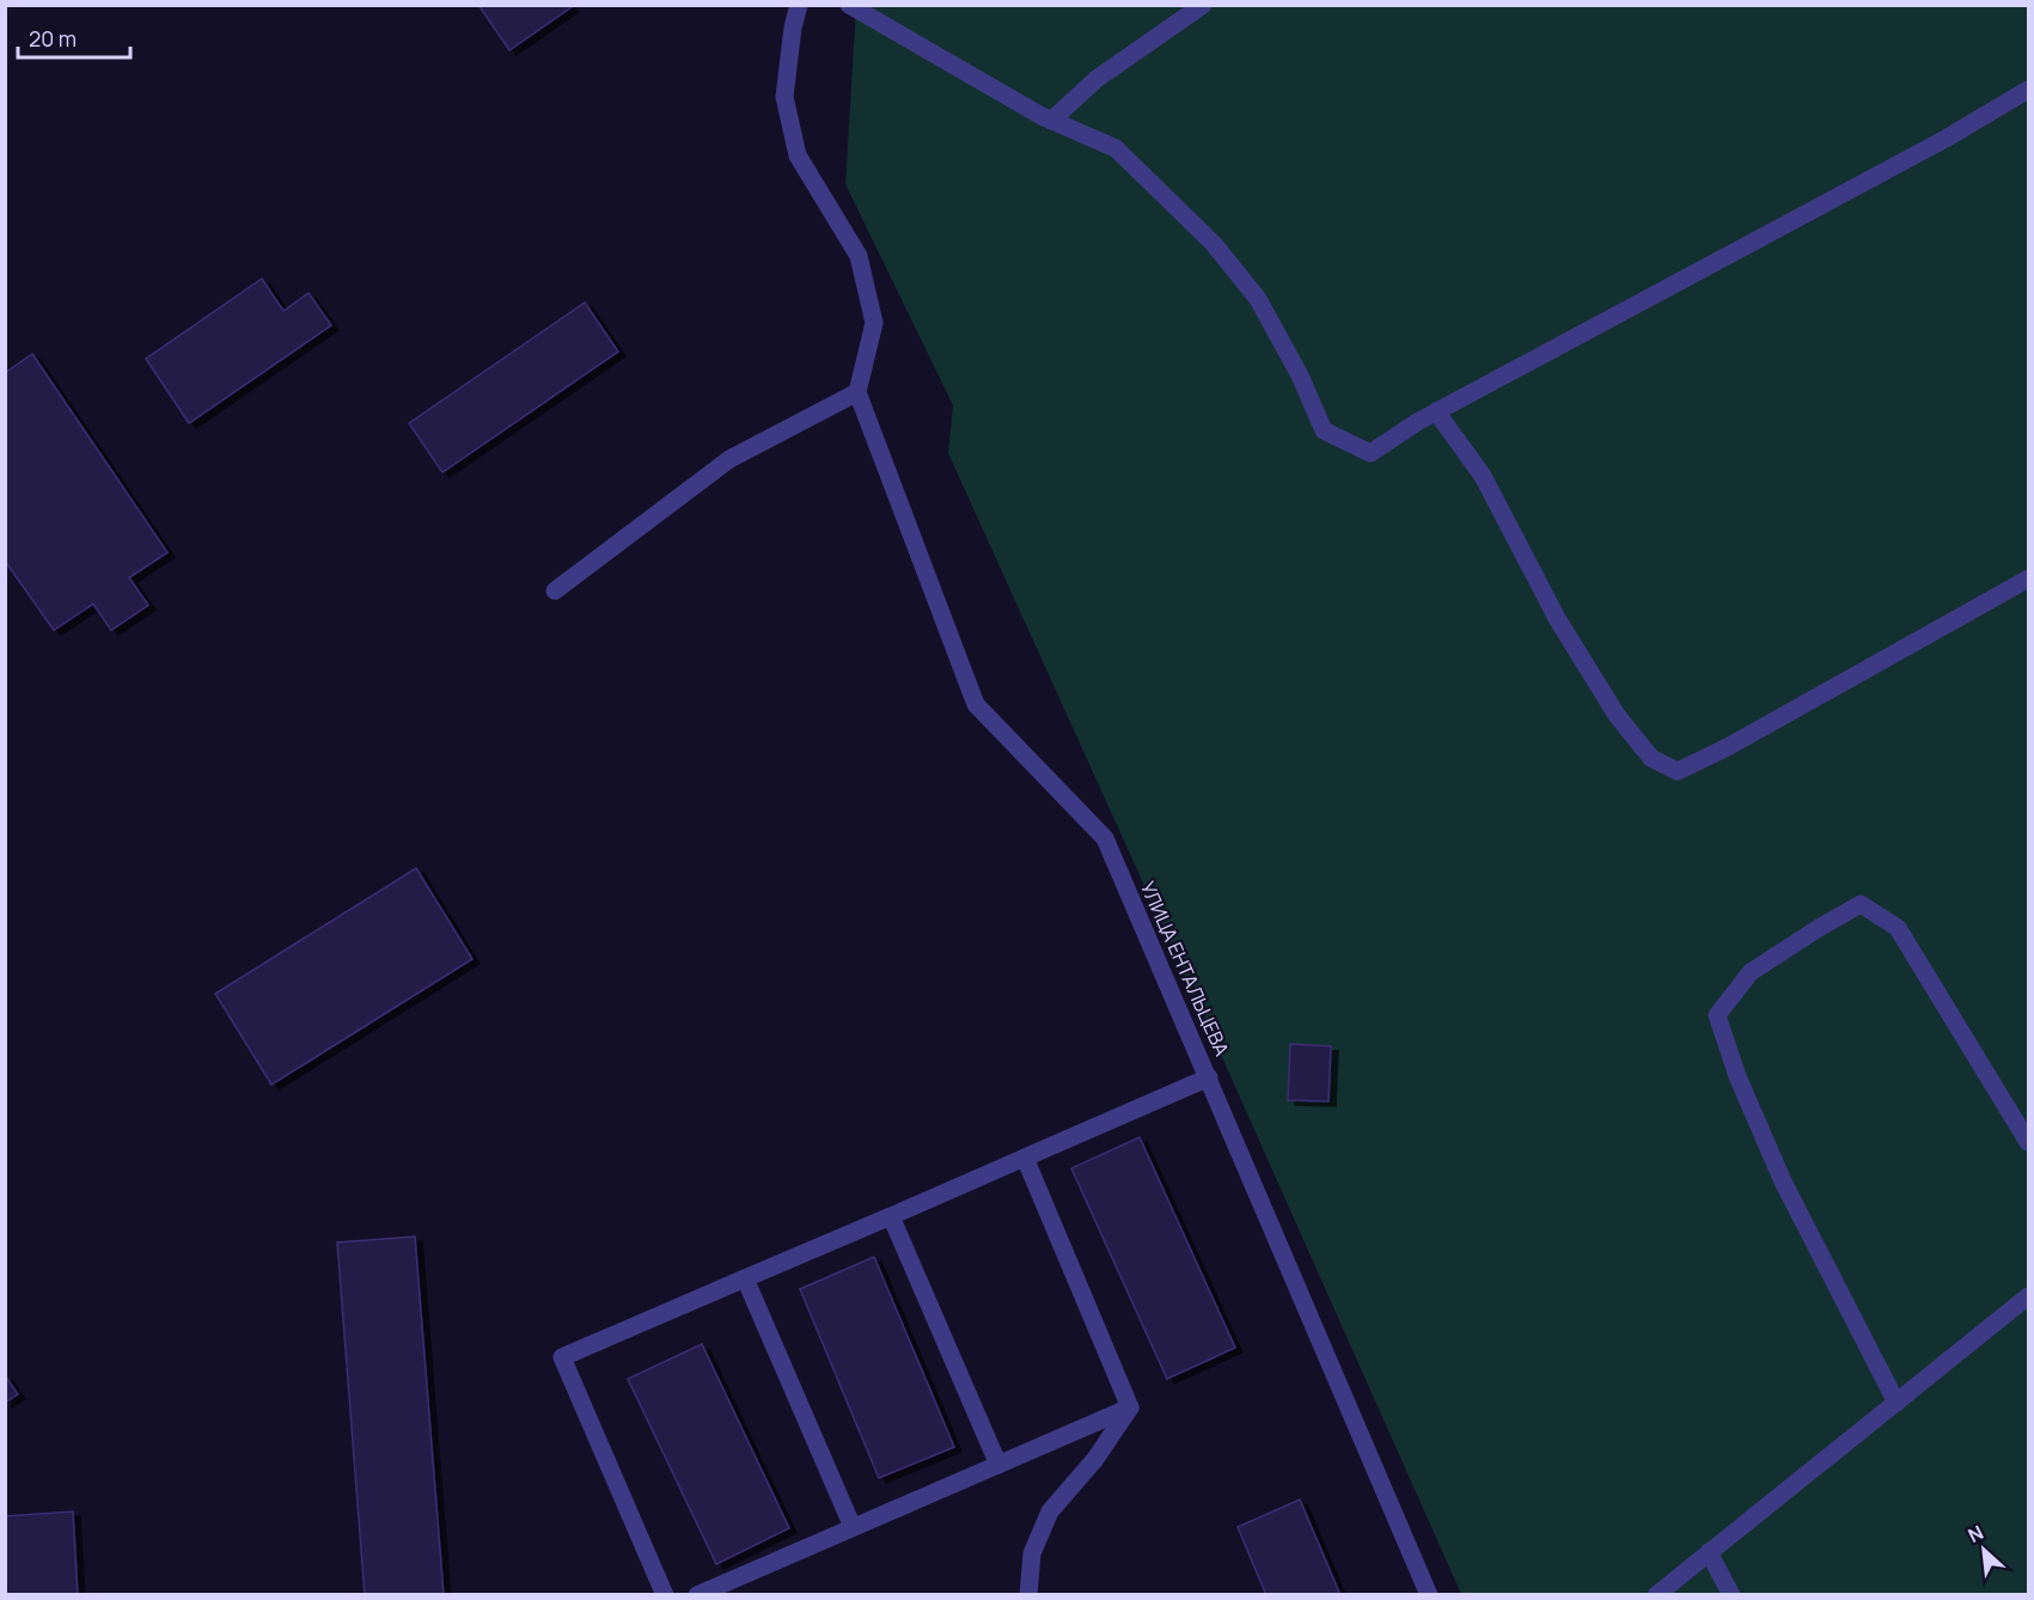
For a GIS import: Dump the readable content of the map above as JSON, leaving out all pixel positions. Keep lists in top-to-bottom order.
{
  "streets": {
    "street": ["УЛИЦА ЕНТАЛЬЦЕВА"]
  },
  "scale_bar": "20 m",
  "north": "top left"
}
